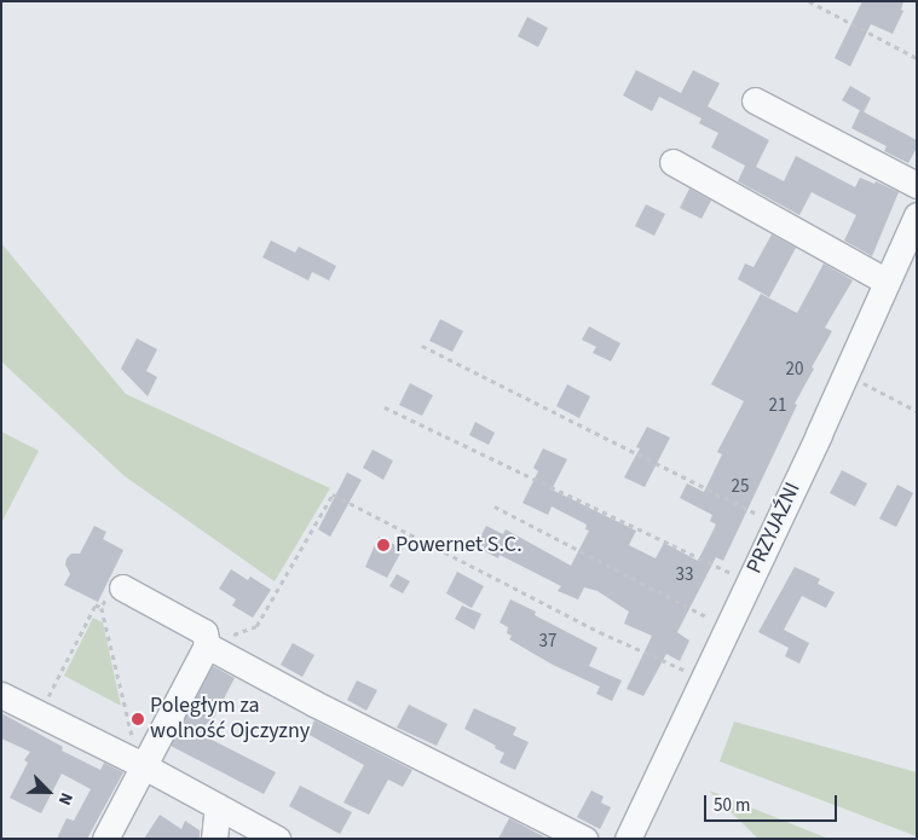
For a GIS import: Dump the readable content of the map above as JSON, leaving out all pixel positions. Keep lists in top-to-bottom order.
{
  "streets": {
    "street": ["PRZYJAŹNI"]
  },
  "places": ["Powernet S.C.", "Poległym za wolność Ojczyzny"],
  "house_numbers": [
    "20",
    "21",
    "25",
    "33",
    "37"
  ],
  "scale_bar": "50 m",
  "north": "bottom right"
}
